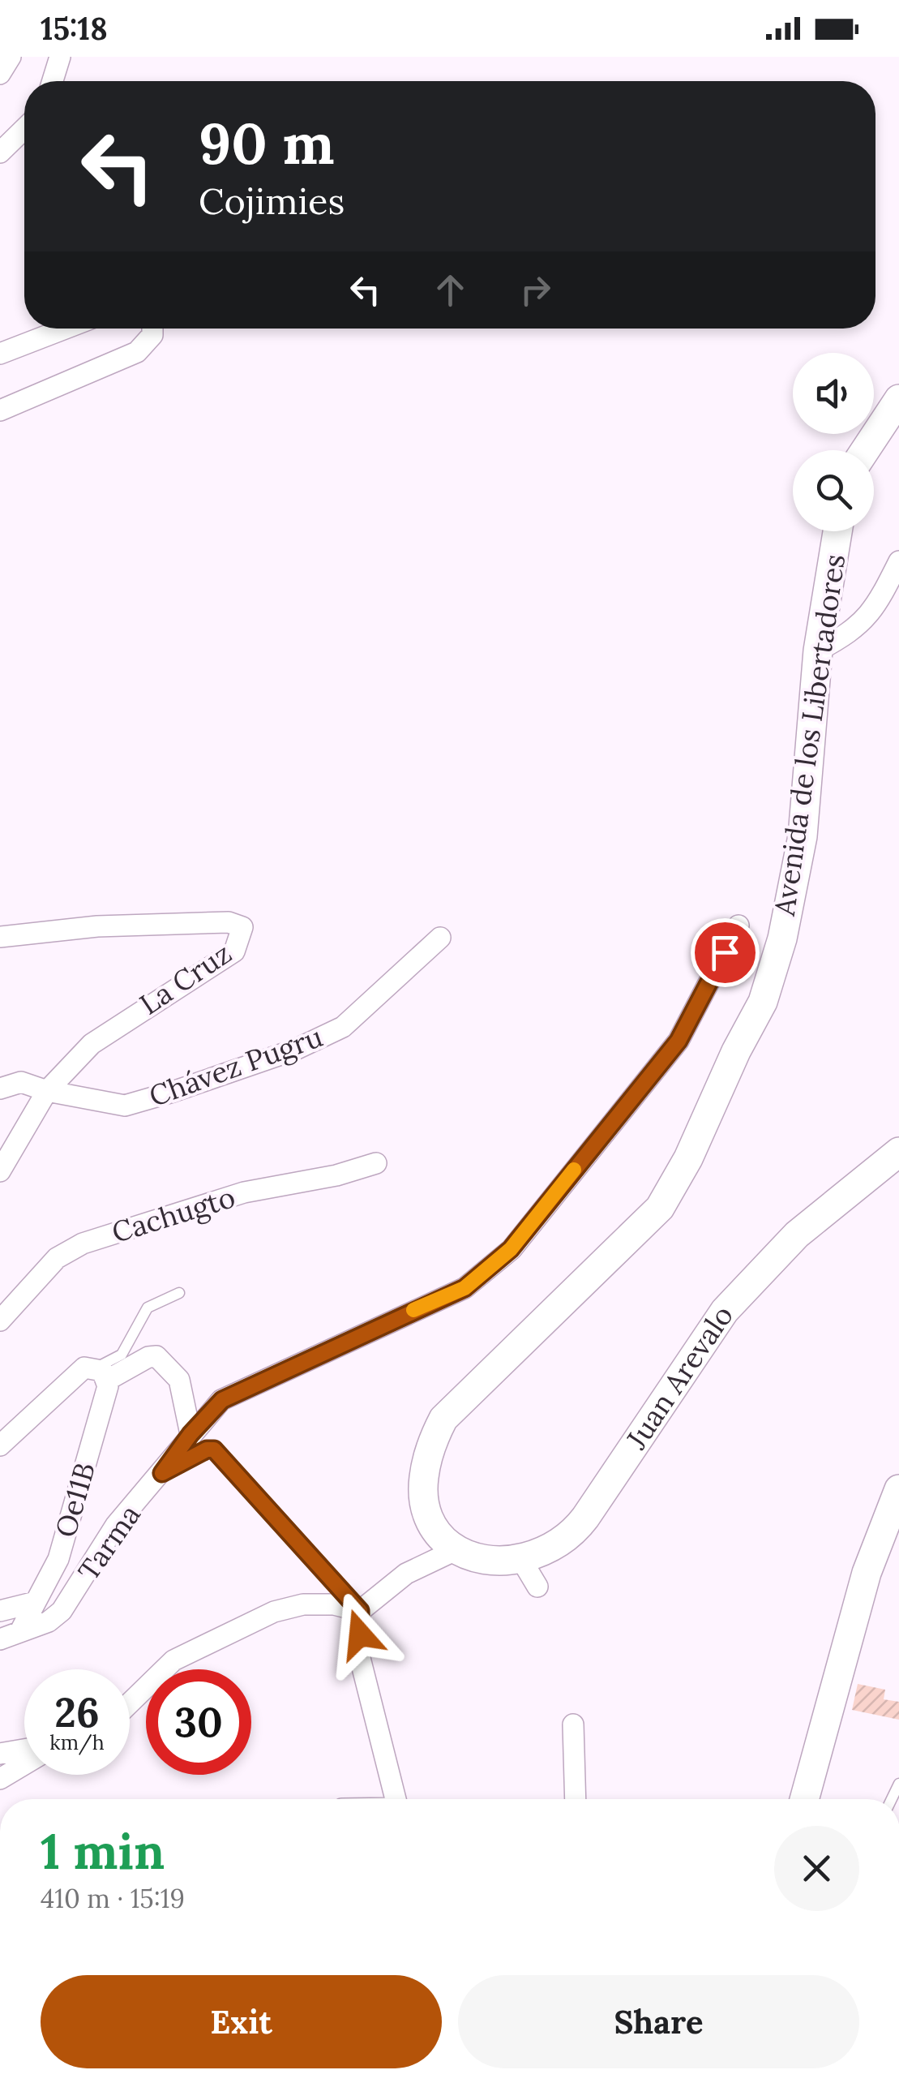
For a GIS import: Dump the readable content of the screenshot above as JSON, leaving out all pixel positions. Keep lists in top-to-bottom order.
{
  "streets": {
    "street": [
      "Avenida de los Libertadores",
      "La Cruz",
      "Chávez Pugru",
      "Cachugto",
      "Juan Arevalo",
      "Oe11B",
      "Tarma"
    ]
  },
  "crossings": [
    ["Avenida de los Libertadores", "Juan Arevalo"],
    ["La Cruz", "Chávez Pugru"],
    ["Oe11B", "Tarma"]
  ],
  "page": {
    "status": "15:18",
    "turn": ["90 m", "Cojimies"],
    "speed": "26 km/h",
    "limit": "30",
    "heading": ["1 min", "410 m · 15:19"],
    "buttons": ["Exit", "Share"]
  }
}
